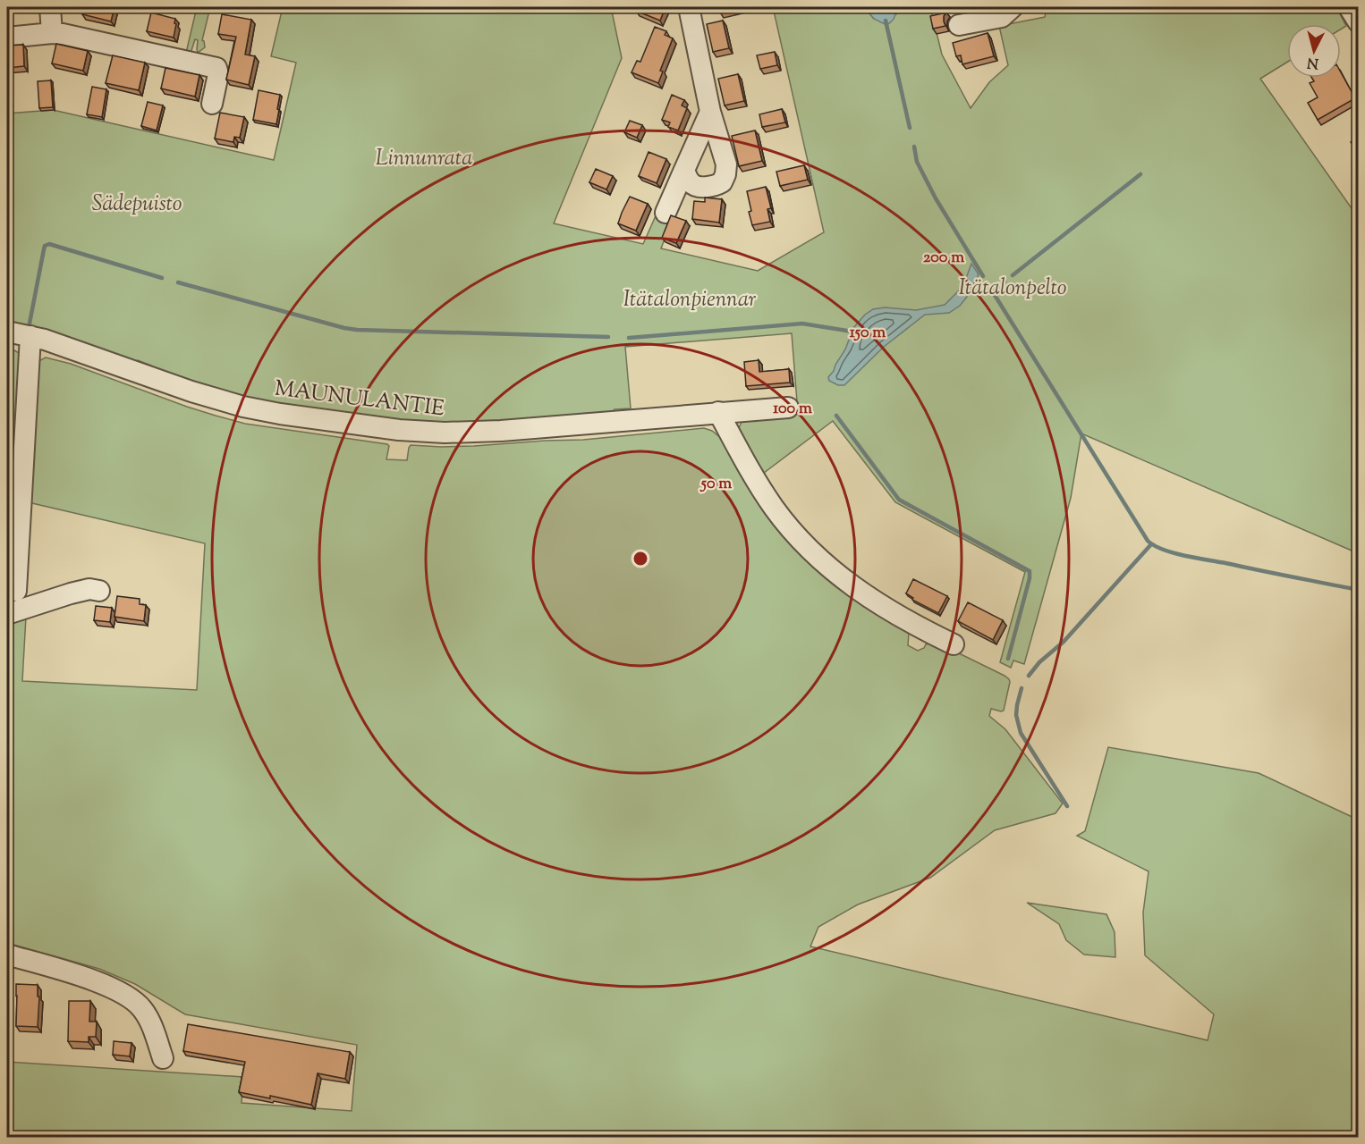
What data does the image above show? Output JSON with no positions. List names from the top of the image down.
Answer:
{
  "streets": {
    "street": ["MAUNULANTIE"]
  },
  "parks": [
    "Linnunrata",
    "Sädepuisto",
    "Itätalonpelto",
    "Itätalonpiennar"
  ],
  "north": "bottom",
  "rings": [
    "200 m",
    "150 m",
    "100 m",
    "50 m"
  ]
}
